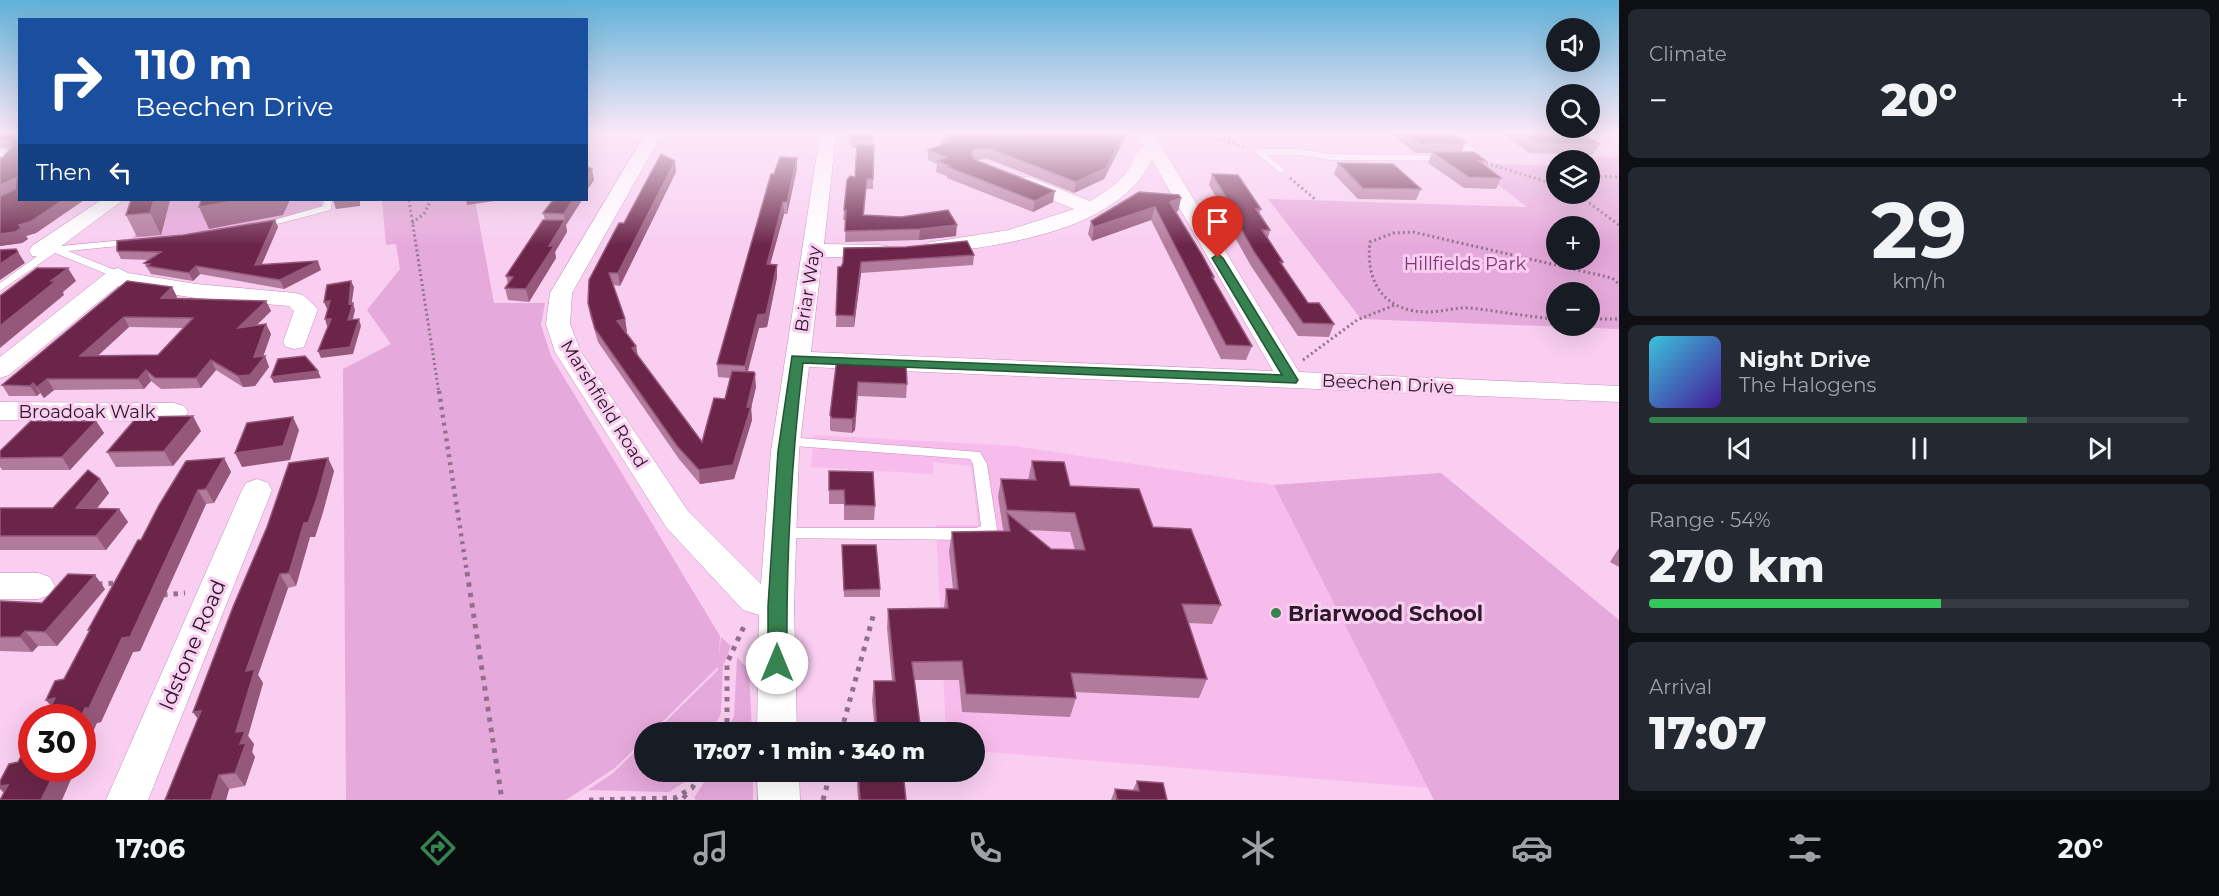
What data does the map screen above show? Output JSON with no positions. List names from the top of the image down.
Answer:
{
  "streets": {
    "street": [
      "Briar Way",
      "Beechen Drive",
      "Marshfield Road",
      "Broadoak Walk",
      "Idstone Road"
    ]
  },
  "crossings": [
    ["Briar Way", "Beechen Drive"],
    ["Briar Way", "Marshfield Road"]
  ],
  "parks": ["Hillfields Park"],
  "places": ["Briarwood School"],
  "page": {
    "tile": [
      "Climate",
      ["29", "km/h"],
      ["Range · 54%", "270 km"],
      ["Arrival", "17:07"]
    ],
    "map_buttons": ["+", "−"],
    "turn": ["110 m", "Beechen Drive"],
    "heat": ["−", "20°", "+"],
    "then": "Then",
    "song": ["Night Drive", "The Halogens"],
    "limit": "30",
    "trip": "17:07 · 1 min · 340 m",
    "tabs": ["17:06", "20°"]
  }
}
